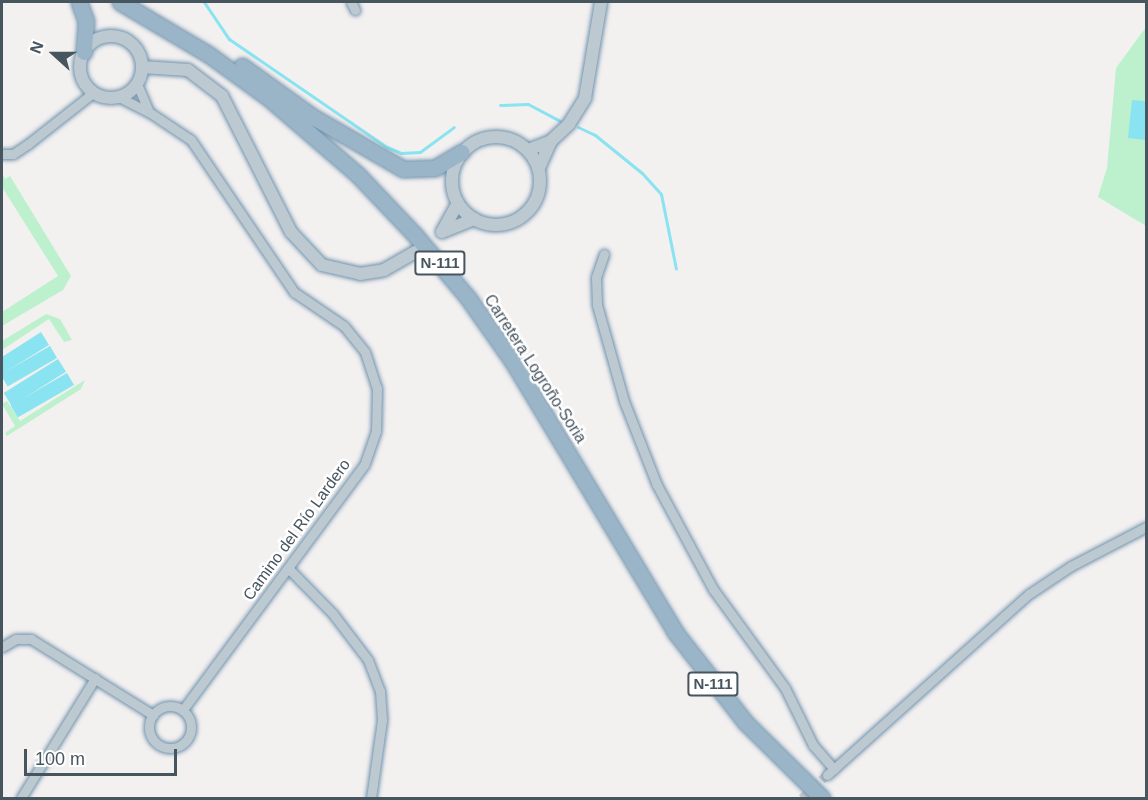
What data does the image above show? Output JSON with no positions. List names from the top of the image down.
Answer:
{
  "streets": {
    "highway": ["N-111", "Carretera Logroño-Soria"],
    "street": ["Camino del Río Lardero"]
  },
  "scale_bar": "100 m",
  "north": "left"
}
